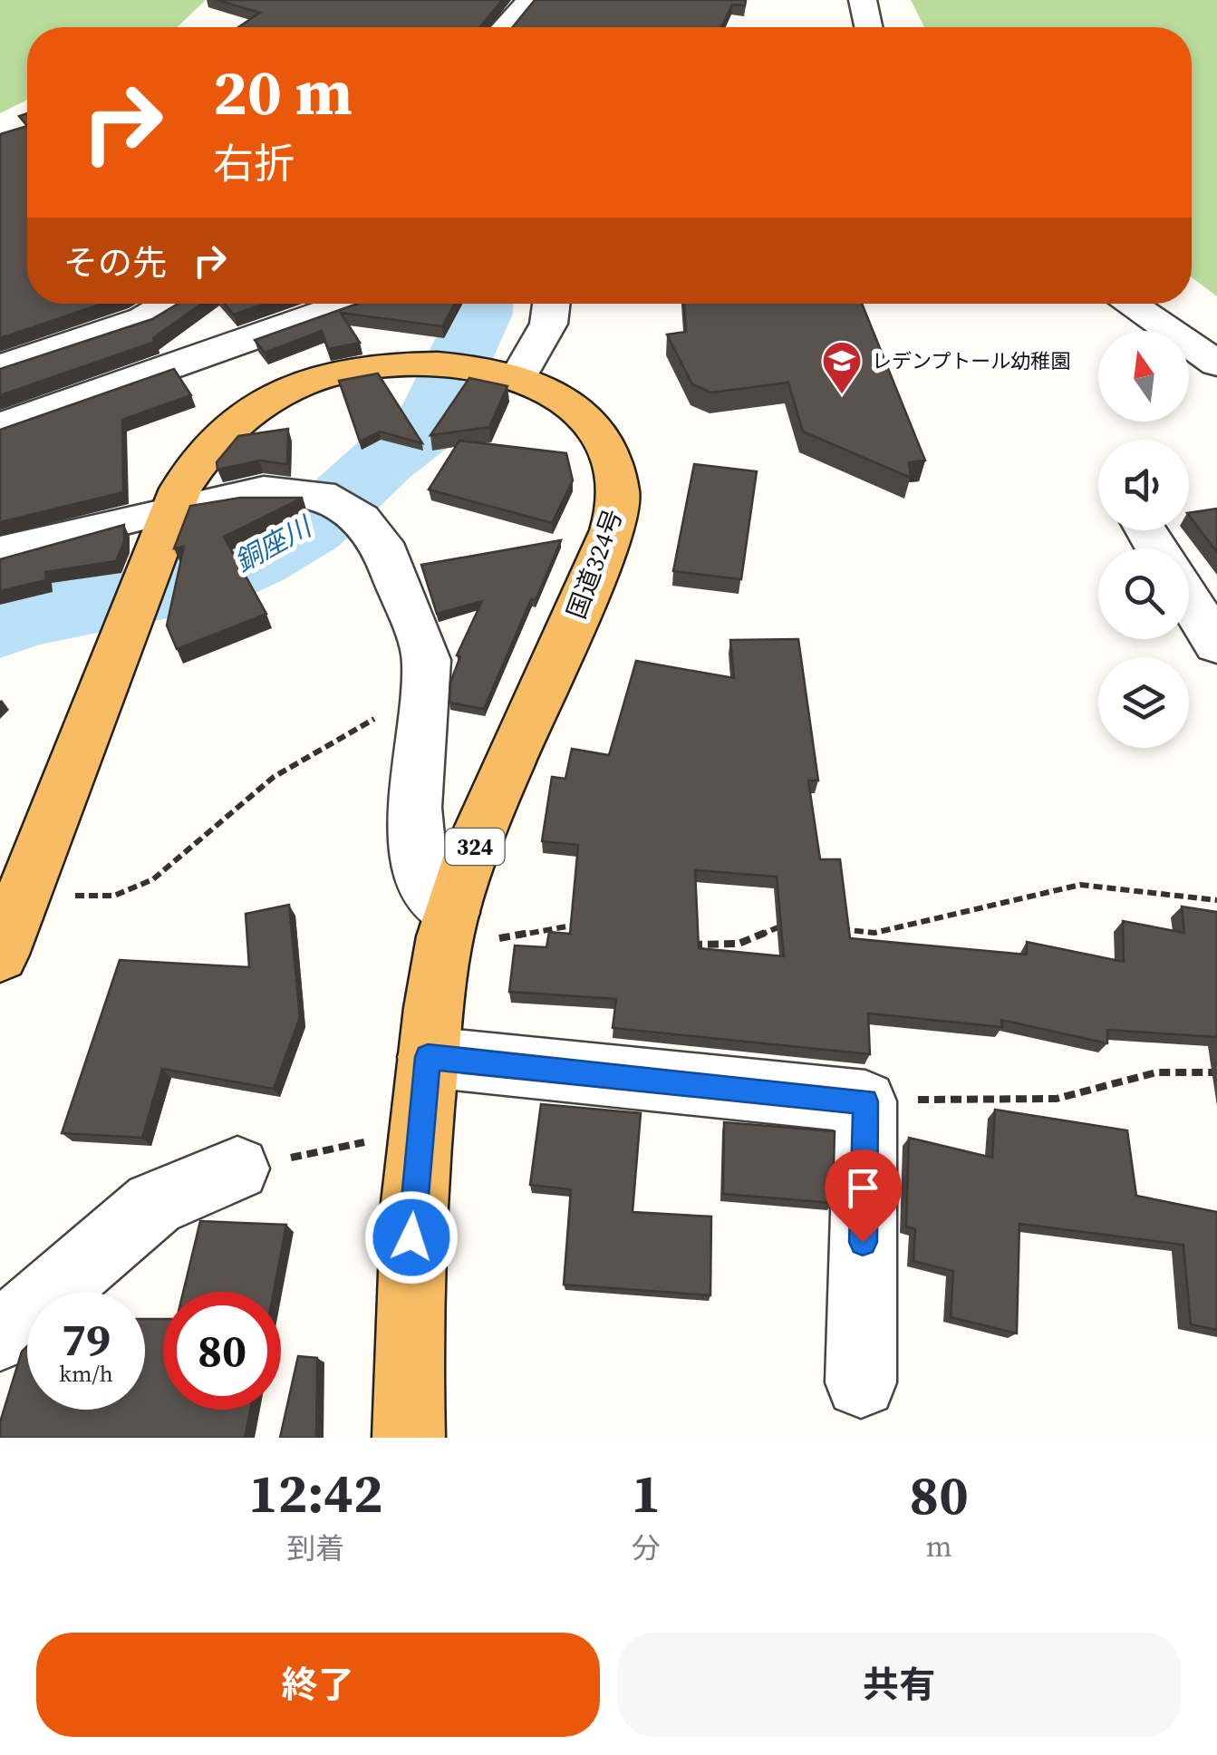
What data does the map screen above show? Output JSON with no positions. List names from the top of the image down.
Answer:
{
  "streets": {
    "highway": ["国道324号", "324"]
  },
  "water": ["銅座川"],
  "places": {
    "school or university": ["レデンプトール幼稚園"]
  },
  "north": "top",
  "page": {
    "turn": ["20 m", "右折"],
    "then": "その先",
    "speed": "79 km/h",
    "limit": "80",
    "eta": [
      "12:42",
      "到着",
      "1",
      "分",
      "80",
      "m"
    ],
    "buttons": ["終了", "共有"]
  }
}
